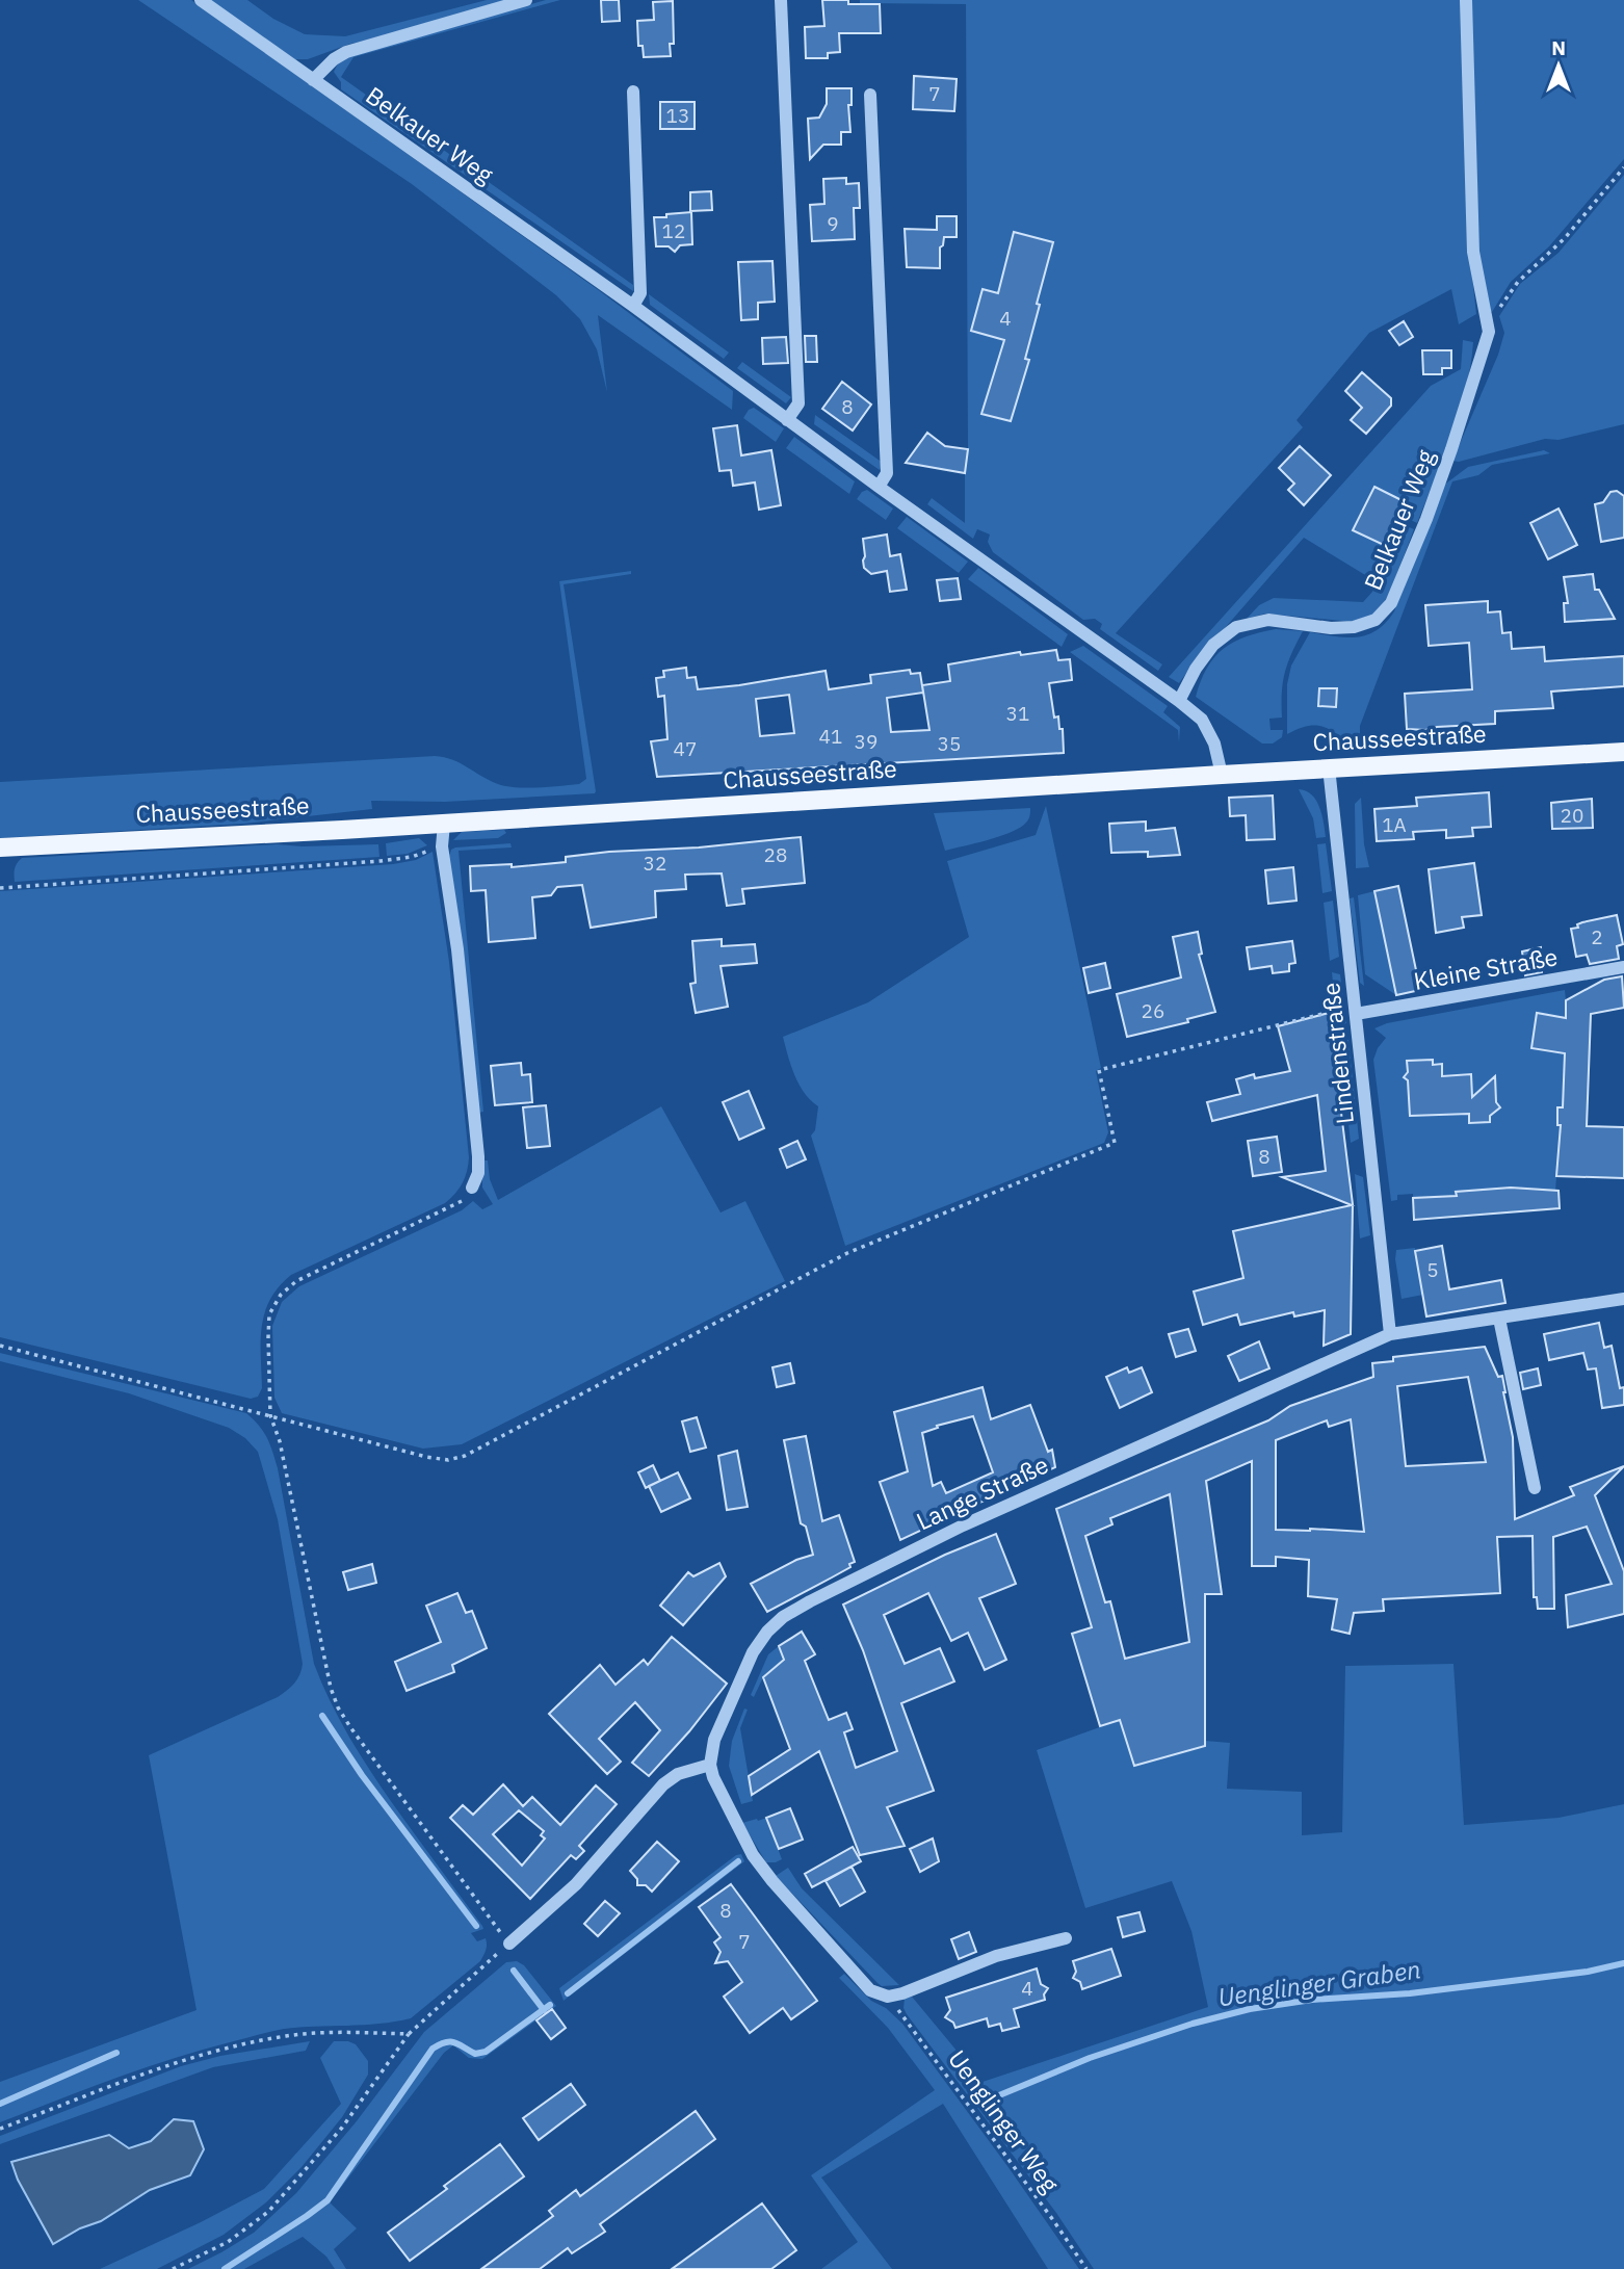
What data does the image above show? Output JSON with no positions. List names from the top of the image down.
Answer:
{
  "streets": {
    "main road": ["Chausseestraße"],
    "street": [
      "Belkauer Weg",
      "Kleine Straße",
      "Lindenstraße",
      "Lange Straße"
    ],
    "path": ["Uenglinger Weg"]
  },
  "crossings": [
    ["Belkauer Weg", "Chausseestraße"],
    ["Chausseestraße", "Lindenstraße"],
    ["Kleine Straße", "Lindenstraße"],
    ["Lindenstraße", "Lange Straße"]
  ],
  "water": ["Uenglinger Graben"],
  "house_numbers": [
    "7",
    "13",
    "9",
    "12",
    "4",
    "8",
    "31",
    "41",
    "39",
    "35",
    "47",
    "20",
    "1A",
    "28",
    "32",
    "2",
    "26",
    "8",
    "5",
    "8",
    "7",
    "4"
  ],
  "north": "top"
}
